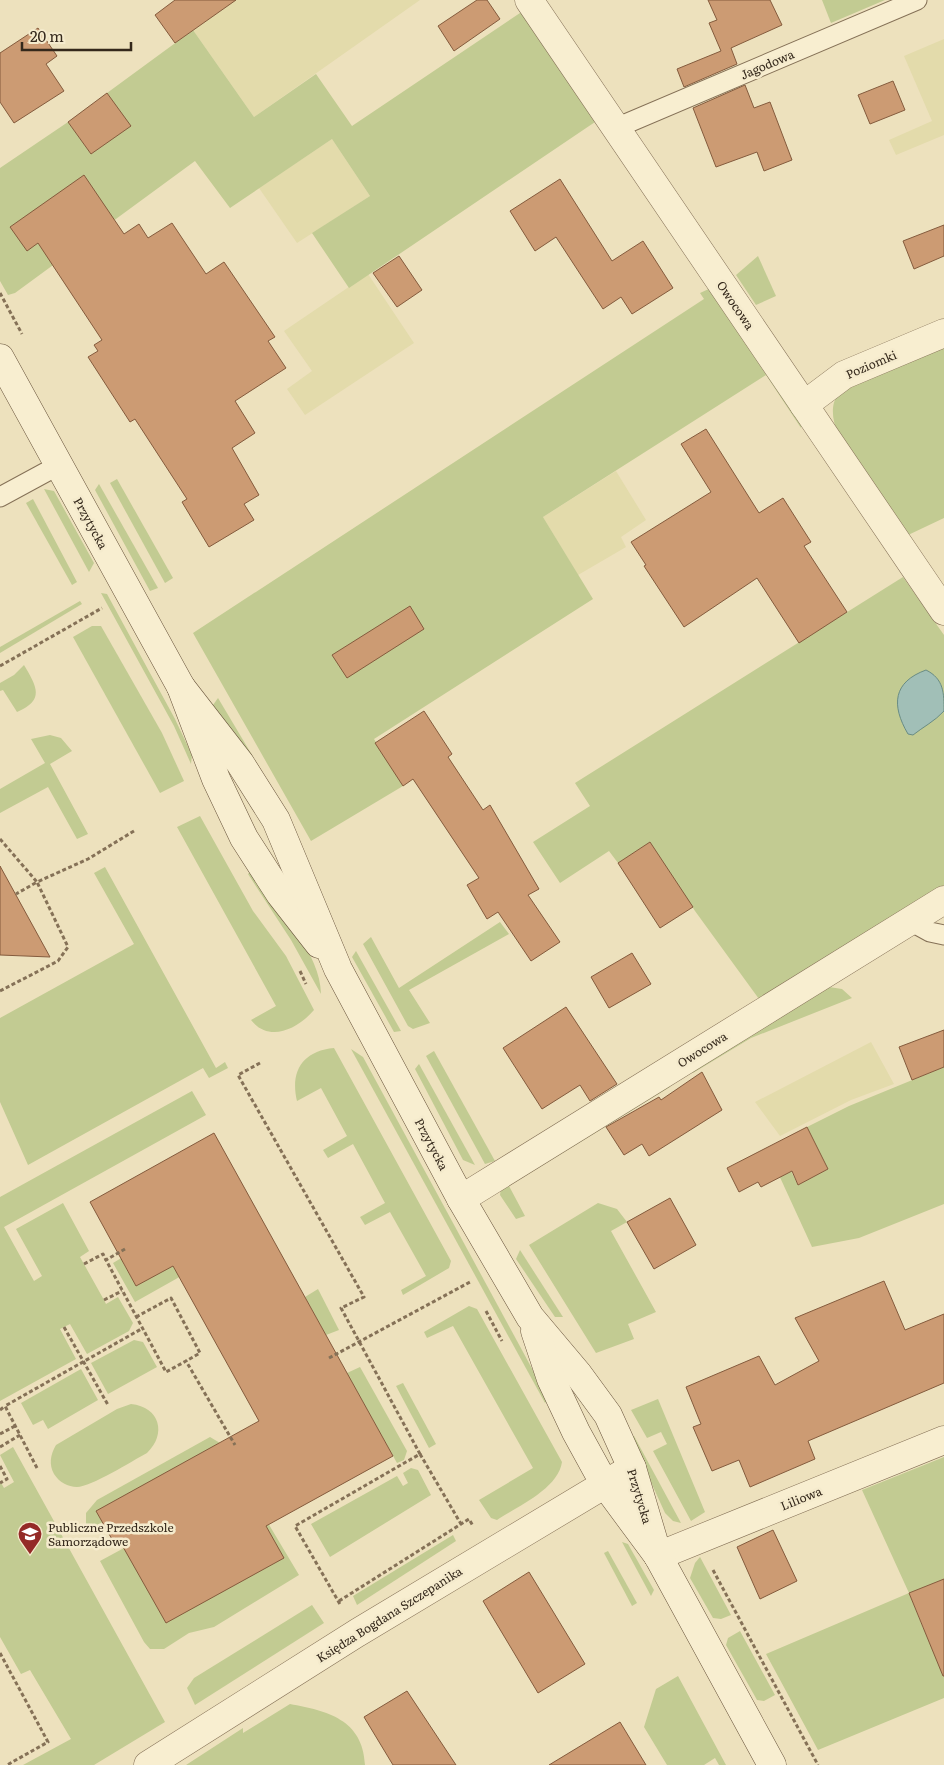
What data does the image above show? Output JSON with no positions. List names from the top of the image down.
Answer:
{
  "streets": {
    "street": [
      "Owocowa",
      "Poziomki",
      "Przytycka",
      "Liliowa",
      "Księdza Bogdana Szczepanika"
    ],
    "lane": ["Jagodowa"]
  },
  "crossings": [
    ["Jagodowa", "Owocowa"],
    ["Owocowa", "Poziomki"],
    ["Owocowa", "Przytycka"],
    ["Przytycka", "Liliowa"],
    ["Przytycka", "Księdza Bogdana Szczepanika"]
  ],
  "places": {
    "school or university": ["Publiczne Przedszkole Samorządowe"]
  },
  "scale_bar": "20 m"
}
